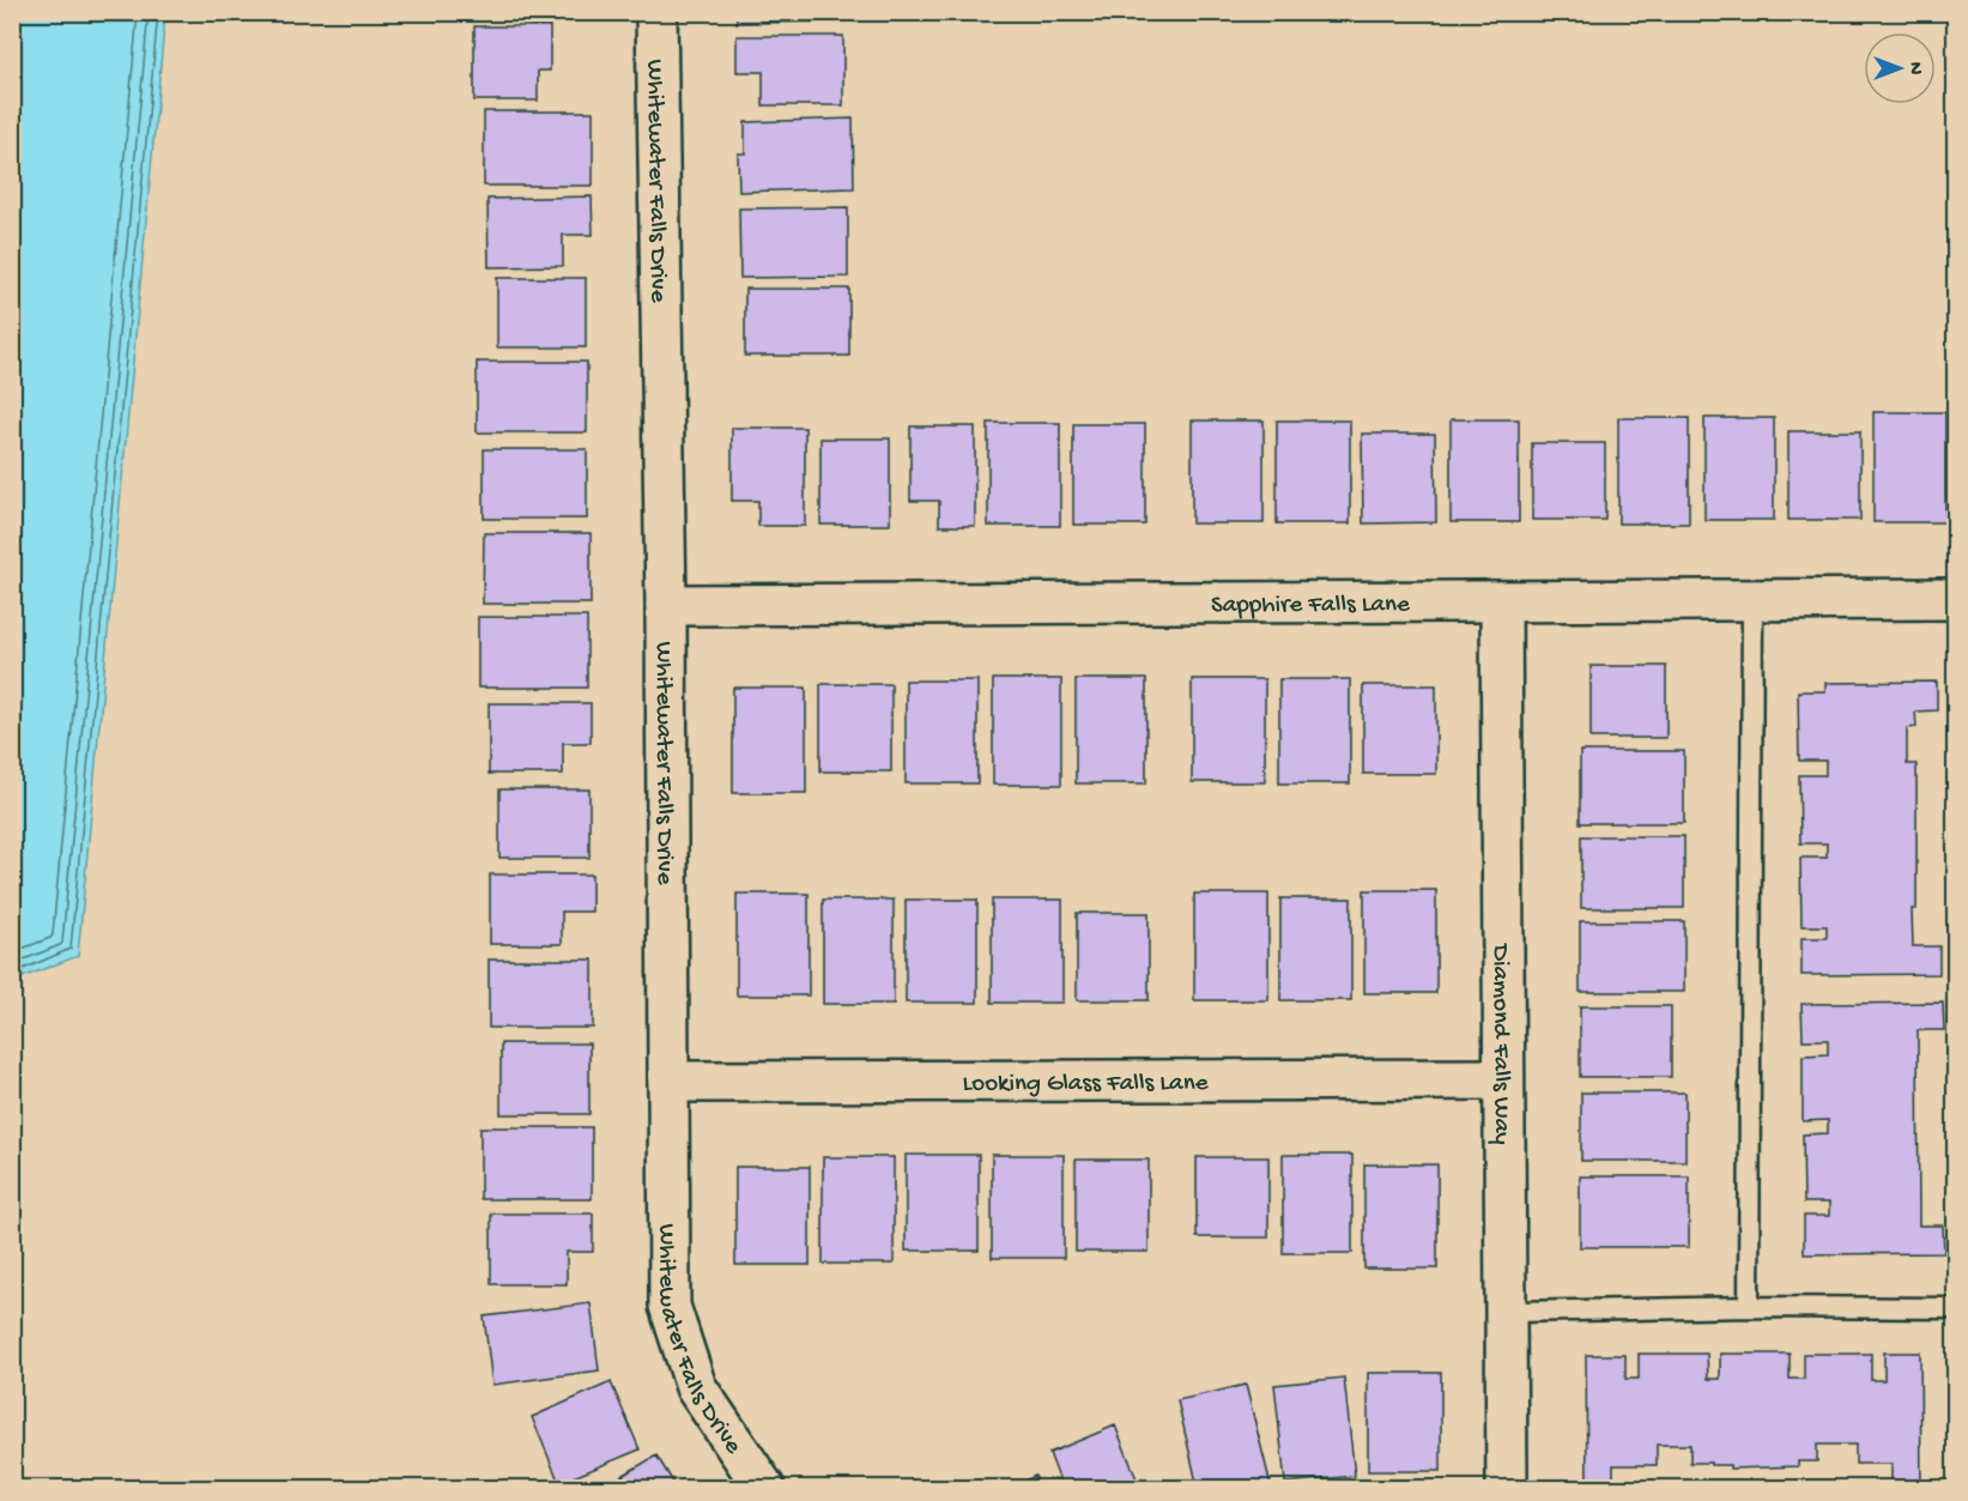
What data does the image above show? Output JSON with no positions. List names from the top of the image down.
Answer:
{
  "streets": {
    "street": [
      "Whitewater Falls Drive",
      "Sapphire Falls Lane",
      "Diamond Falls Way",
      "Looking Glass Falls Lane"
    ]
  },
  "crossings": [
    ["Whitewater Falls Drive", "Sapphire Falls Lane"],
    ["Whitewater Falls Drive", "Looking Glass Falls Lane"],
    ["Sapphire Falls Lane", "Diamond Falls Way"],
    ["Diamond Falls Way", "Looking Glass Falls Lane"]
  ],
  "north": "right"
}
